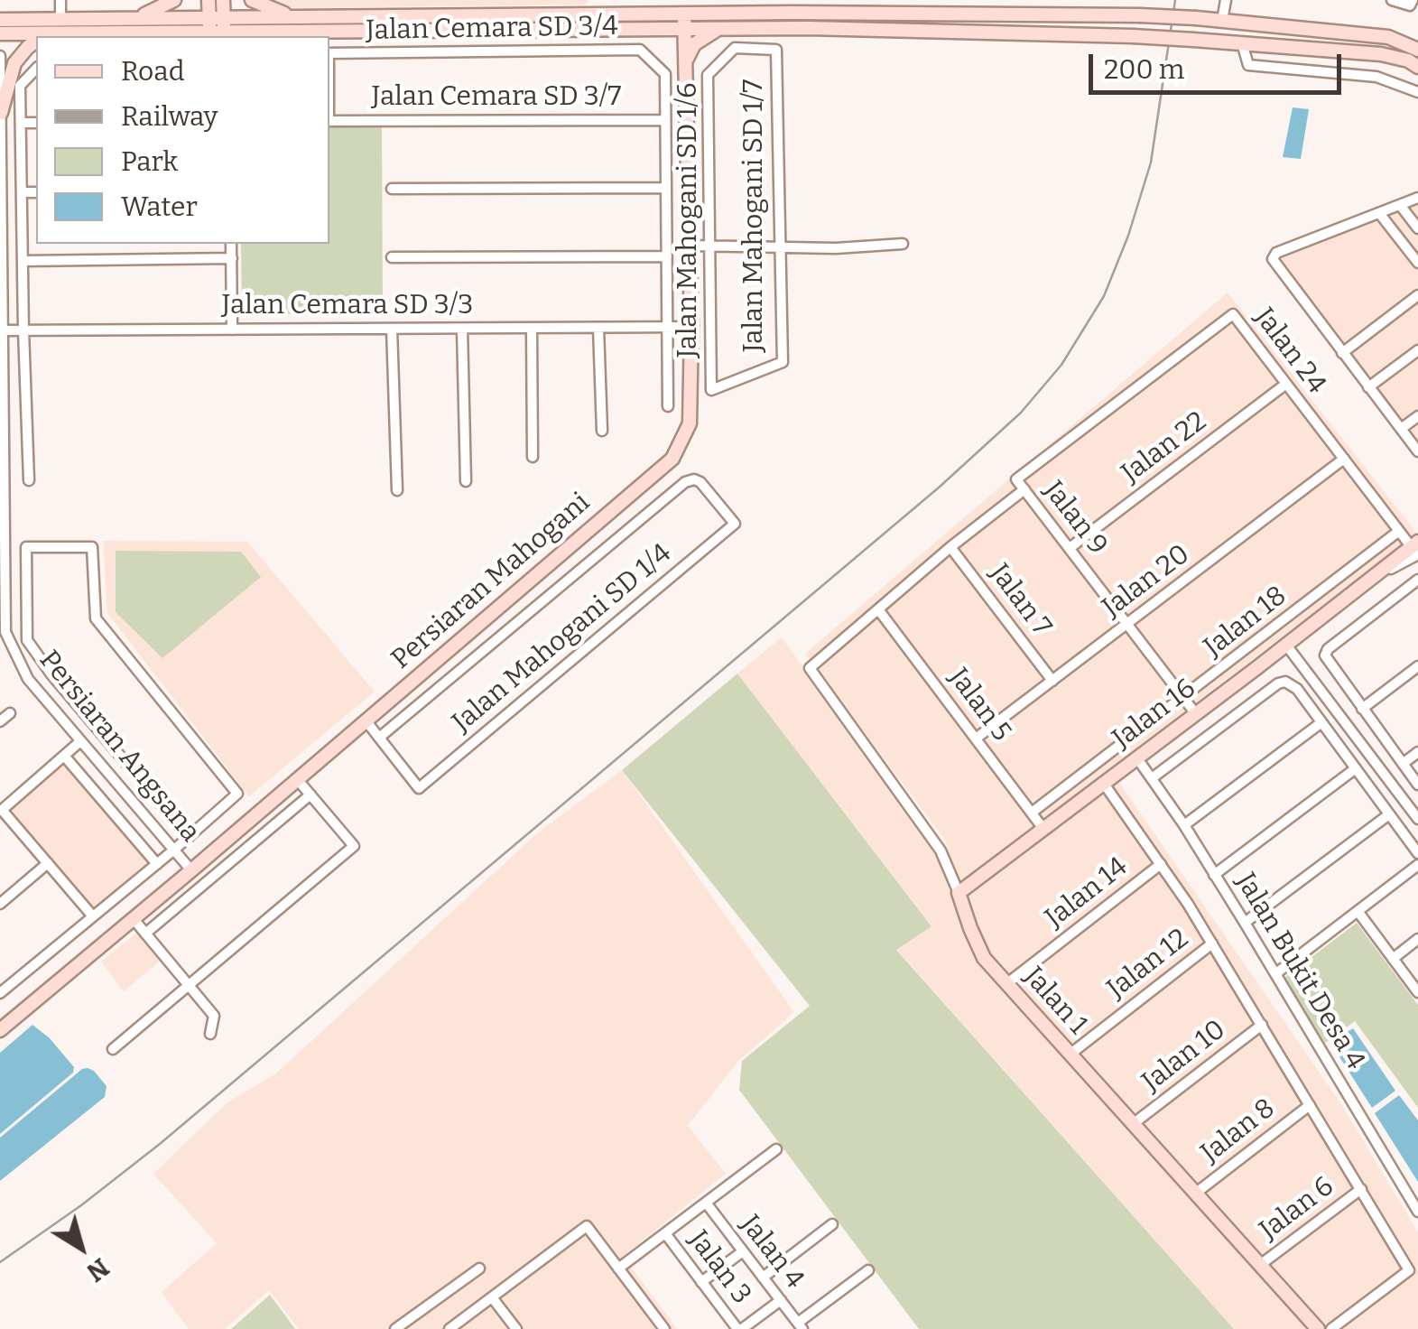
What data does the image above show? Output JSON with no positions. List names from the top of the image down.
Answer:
{
  "streets": {
    "main road": ["Persiaran Mahogani", "Jalan 16", "Jalan 1"],
    "street": [
      "Jalan Cemara SD 3/4",
      "Jalan Cemara SD 3/7",
      "Jalan Mahogani SD 1/7",
      "Jalan Mahogani SD 1/6",
      "Jalan Cemara SD 3/3",
      "Jalan 24",
      "Jalan 22",
      "Jalan 9",
      "Jalan 20",
      "Jalan 7",
      "Jalan 18",
      "Jalan Mahogani SD 1/4",
      "Jalan 5",
      "Persiaran Angsana",
      "Jalan 14",
      "Jalan 12",
      "Jalan Bukit Desa 4",
      "Jalan 10",
      "Jalan 8",
      "Jalan 6",
      "Jalan 4",
      "Jalan 3"
    ]
  },
  "crossings": [
    ["Jalan Cemara SD 3/4", "Jalan Cemara SD 3/7"],
    ["Jalan Cemara SD 3/4", "Jalan Cemara SD 3/3"],
    ["Jalan Mahogani SD 1/7", "Jalan Mahogani SD 1/6"],
    ["Jalan Cemara SD 3/3", "Persiaran Mahogani"],
    ["Jalan Cemara SD 3/3", "Persiaran Angsana"],
    ["Jalan 24", "Jalan 22"],
    ["Jalan 24", "Jalan 9"],
    ["Jalan 24", "Jalan 20"],
    ["Jalan 24", "Jalan 18"],
    ["Jalan 24", "Jalan 16"],
    ["Jalan 22", "Jalan 9"],
    ["Jalan 9", "Jalan 20"],
    ["Jalan 9", "Jalan 18"],
    ["Jalan 9", "Jalan 16"],
    ["Persiaran Mahogani", "Persiaran Angsana"],
    ["Jalan 20", "Jalan 7"],
    ["Jalan 20", "Jalan 5"],
    ["Jalan 18", "Jalan 5"],
    ["Jalan 5", "Jalan 16"],
    ["Jalan 5", "Jalan 1"],
    ["Jalan 16", "Jalan 14"],
    ["Jalan 16", "Jalan Bukit Desa 4"],
    ["Jalan 16", "Jalan 1"],
    ["Jalan 14", "Jalan 1"],
    ["Jalan 12", "Jalan 1"],
    ["Jalan 1", "Jalan 10"],
    ["Jalan 1", "Jalan 8"],
    ["Jalan 1", "Jalan 6"]
  ],
  "legend": [
    "Road",
    "Railway",
    "Park",
    "Water"
  ],
  "scale_bar": "200 m",
  "north": "bottom right"
}
